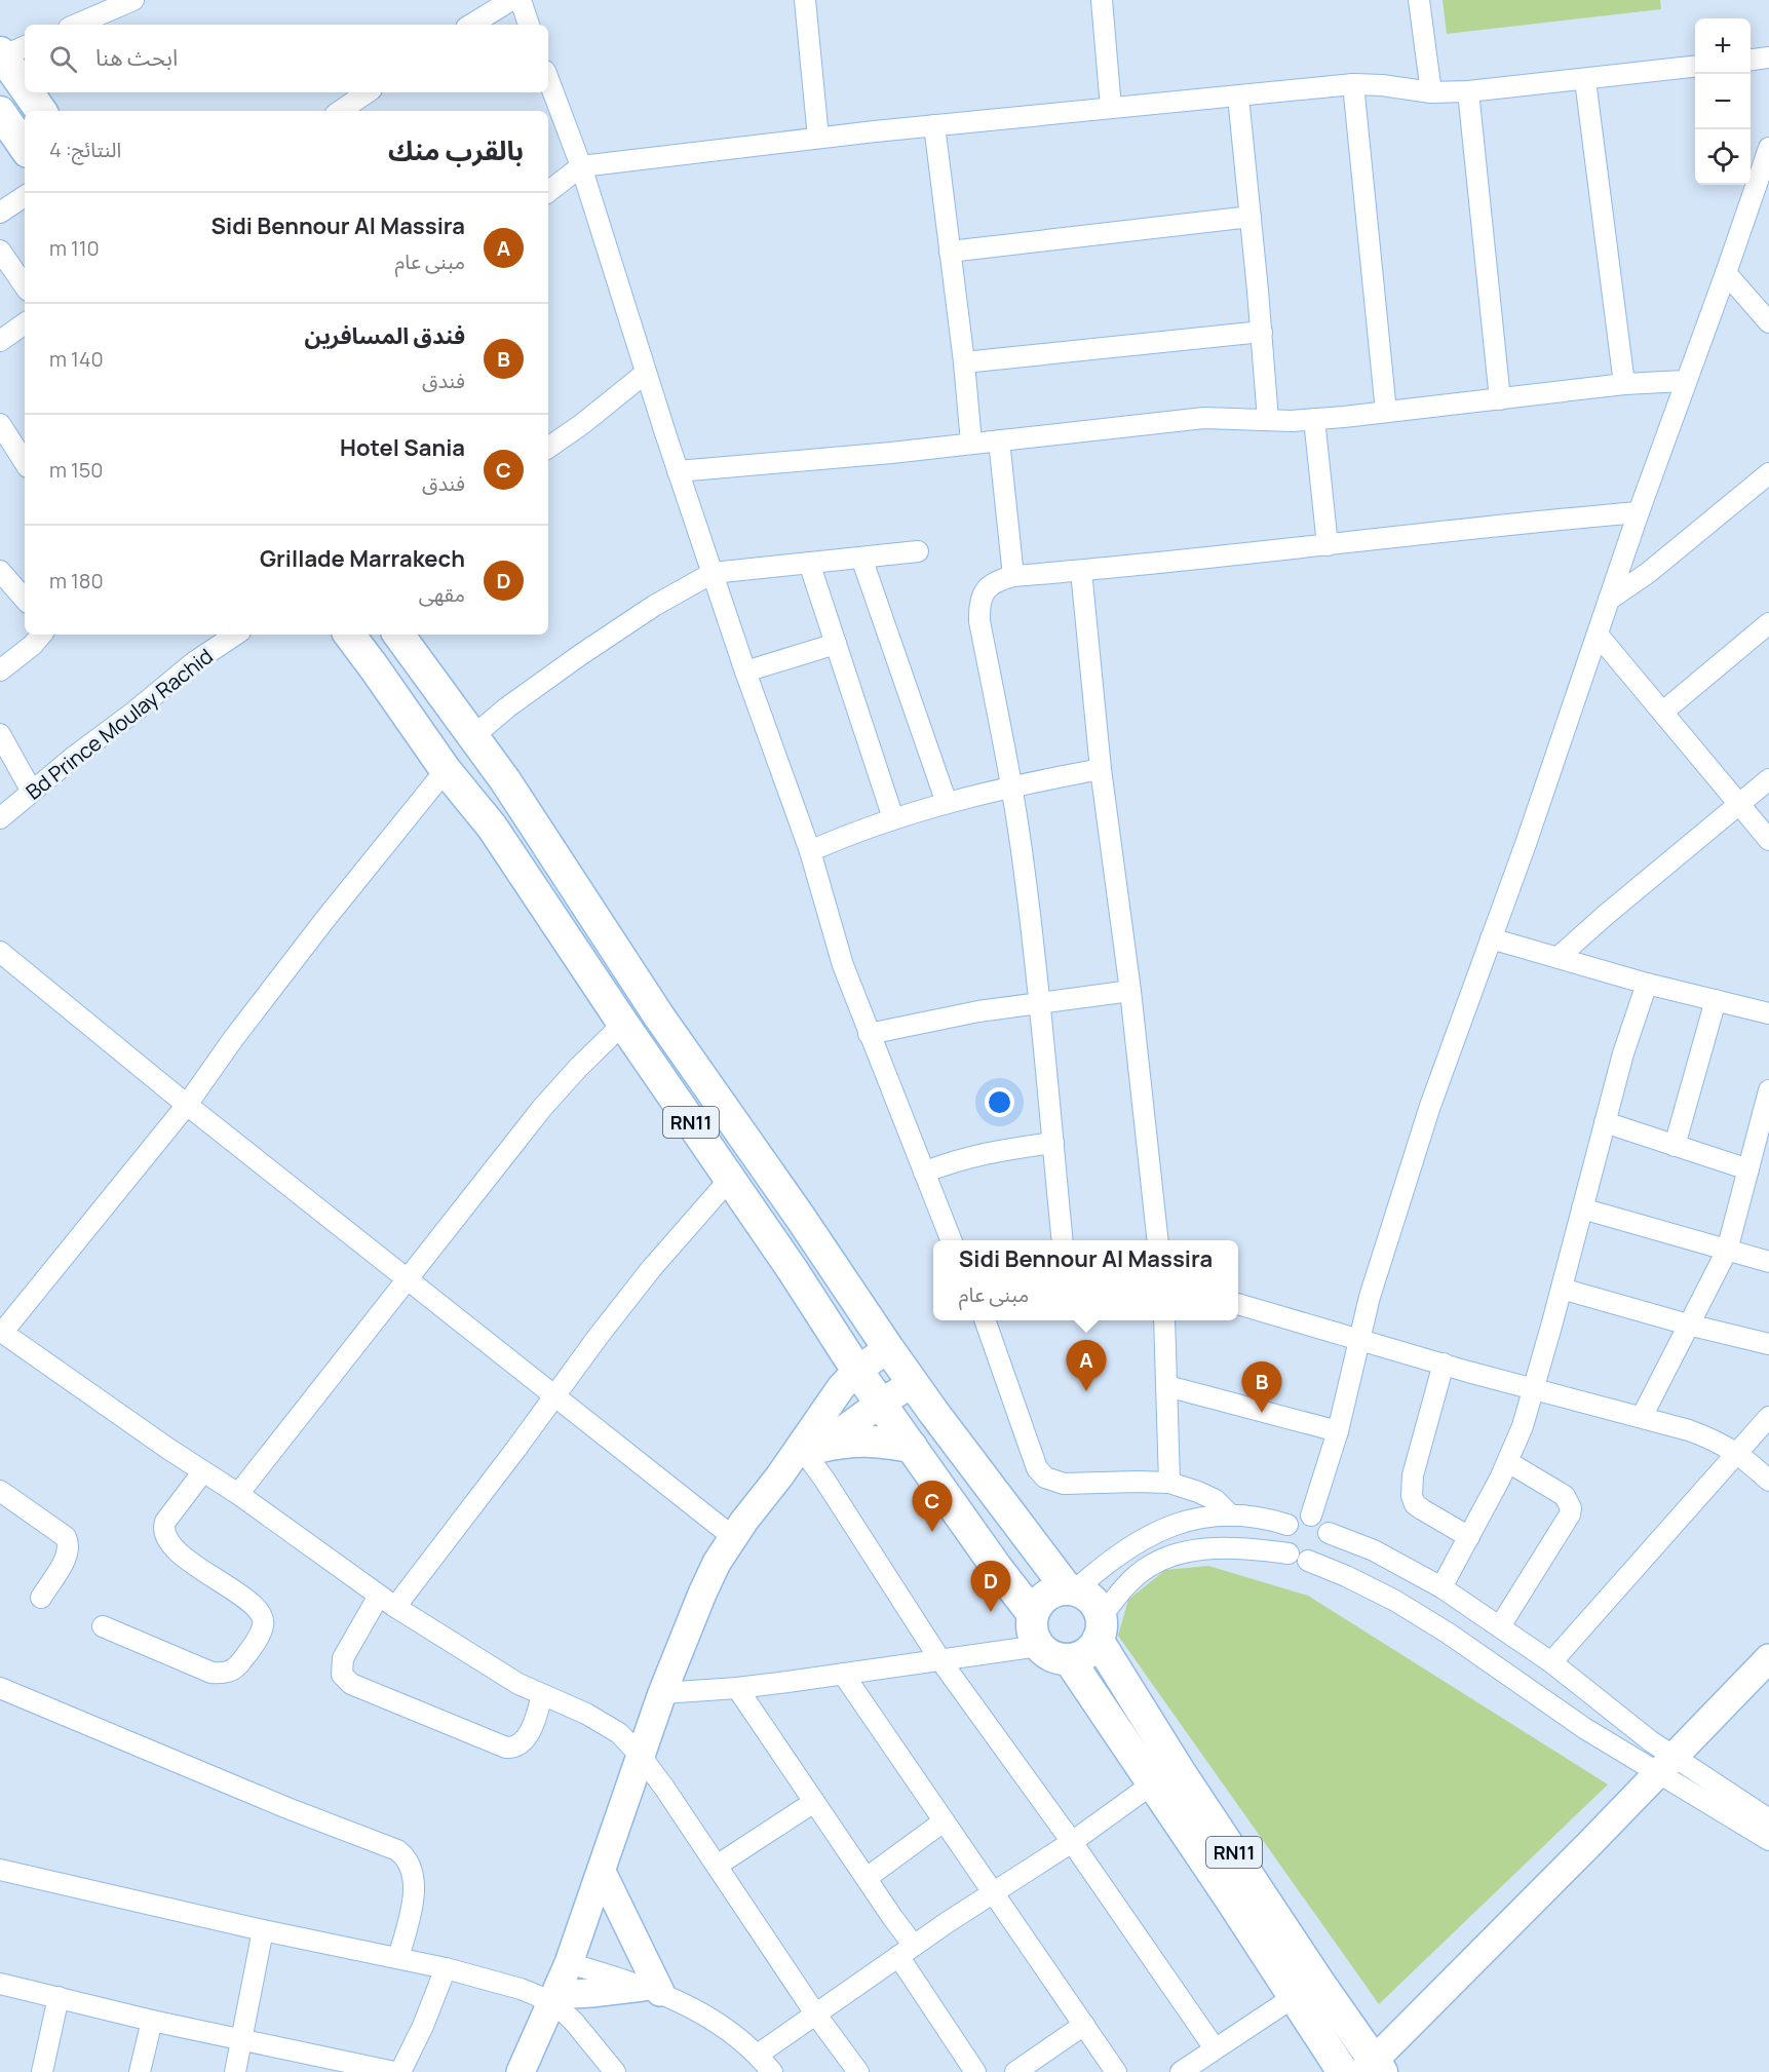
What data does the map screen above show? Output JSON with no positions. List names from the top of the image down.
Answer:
{
  "streets": {
    "main road": ["RN11"],
    "street": ["Bd Prince Moulay Rachid"]
  },
  "page": {
    "map_buttons": ["+", "−"],
    "search": "ابحث هنا",
    "heading": ["بالقرب منك", "النتائج: 4"],
    "list": [
      {
        "mark": "A",
        "name": "Sidi Bennour Al Massira",
        "note": "مبنى عام",
        "value": "110 m"
      },
      {
        "mark": "B",
        "name": "فندق المسافرين",
        "note": "فندق",
        "value": "140 m"
      },
      {
        "mark": "C",
        "name": "Hotel Sania",
        "note": "فندق",
        "value": "150 m"
      },
      {
        "mark": "D",
        "name": "Grillade Marrakech",
        "note": "مقهى",
        "value": "180 m"
      }
    ],
    "popup": ["Sidi Bennour Al Massira", "مبنى عام"],
    "pins": [
      "A",
      "B",
      "C",
      "D"
    ]
  }
}
